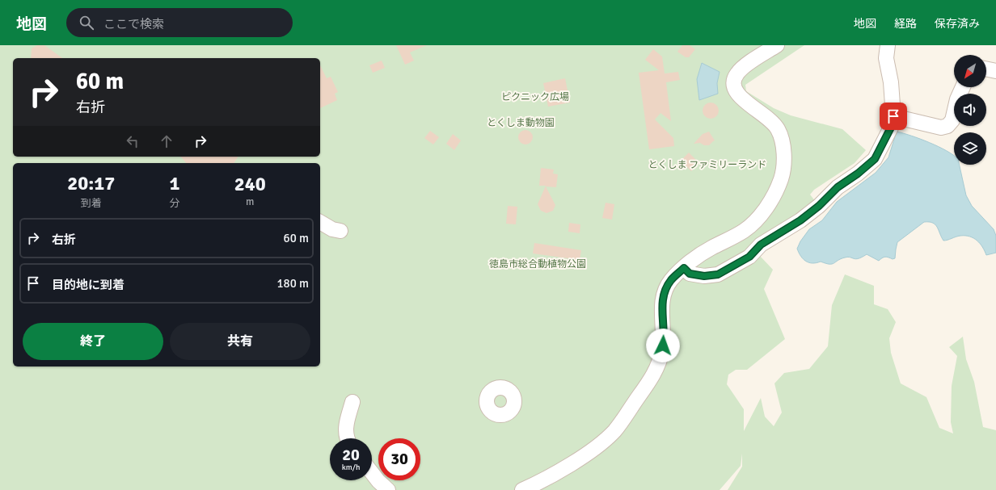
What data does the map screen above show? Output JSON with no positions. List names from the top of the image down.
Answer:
{
  "parks": [
    "ピクニック広場",
    "とくしま動物園",
    "とくしま ファミリーランド",
    "徳島市総合動植物公園"
  ],
  "north": "bottom left",
  "page": {
    "header": "地図",
    "search": "ここで検索",
    "nav": ["地図", "経路", "保存済み"],
    "turn": ["60 m", "右折"],
    "eta": [
      "20:17",
      "到着",
      "1",
      "分",
      "240",
      "m"
    ],
    "list": [
      {
        "name": "右折",
        "value": "60 m"
      },
      {
        "name": "目的地に到着",
        "value": "180 m"
      }
    ],
    "buttons": ["終了", "共有"],
    "speed": "20 km/h",
    "limit": "30"
  }
}
